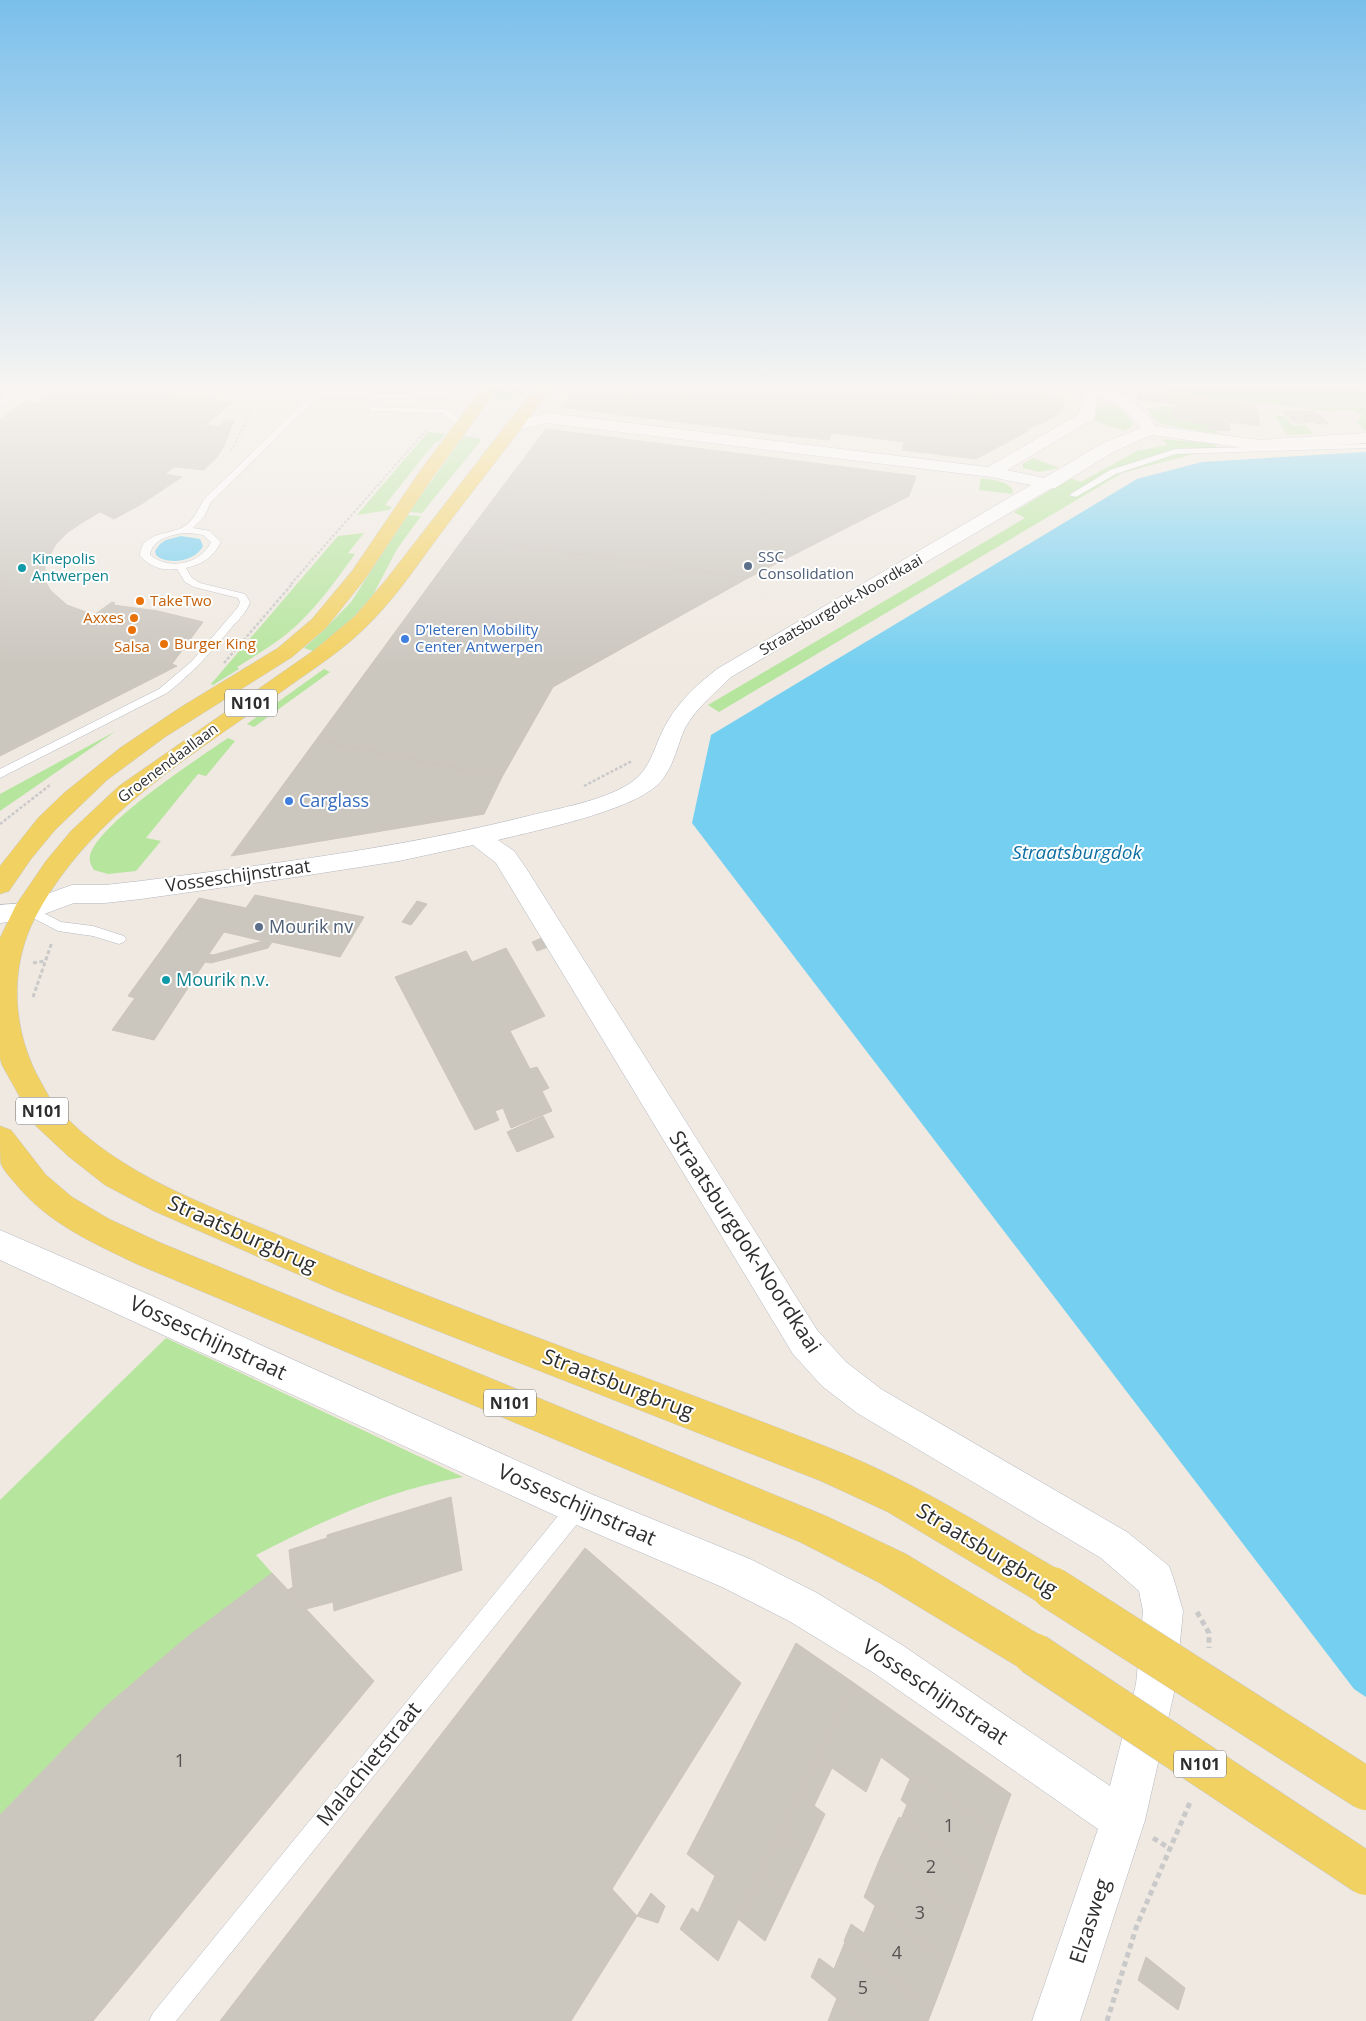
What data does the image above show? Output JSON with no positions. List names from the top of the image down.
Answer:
{
  "streets": {
    "main road": ["N101", "Groenendaallaan", "Straatsburgbrug"],
    "street": ["Straatsburgdok-Noordkaai", "Vosseschijnstraat", "Elzasweg"],
    "lane": ["Malachietstraat"]
  },
  "crossings": [
    ["Straatsburgdok-Noordkaai", "Vosseschijnstraat"],
    ["Straatsburgdok-Noordkaai", "Elzasweg"],
    ["Groenendaallaan", "Vosseschijnstraat"],
    ["Groenendaallaan", "Straatsburgbrug"],
    ["Vosseschijnstraat", "Straatsburgbrug"],
    ["Vosseschijnstraat", "Malachietstraat"],
    ["Vosseschijnstraat", "Elzasweg"]
  ],
  "water": ["Straatsburgdok"],
  "places": [
    "SSC Consolidation",
    "Kinepolis Antwerpen",
    "TakeTwo",
    "Axxes",
    "Salsa",
    "D’Ieteren Mobility Center Antwerpen",
    "Burger King",
    "Carglass",
    "Mourik nv",
    "Mourik n.v."
  ],
  "house_numbers": [
    "1",
    "1",
    "2",
    "3",
    "4",
    "5"
  ]
}
